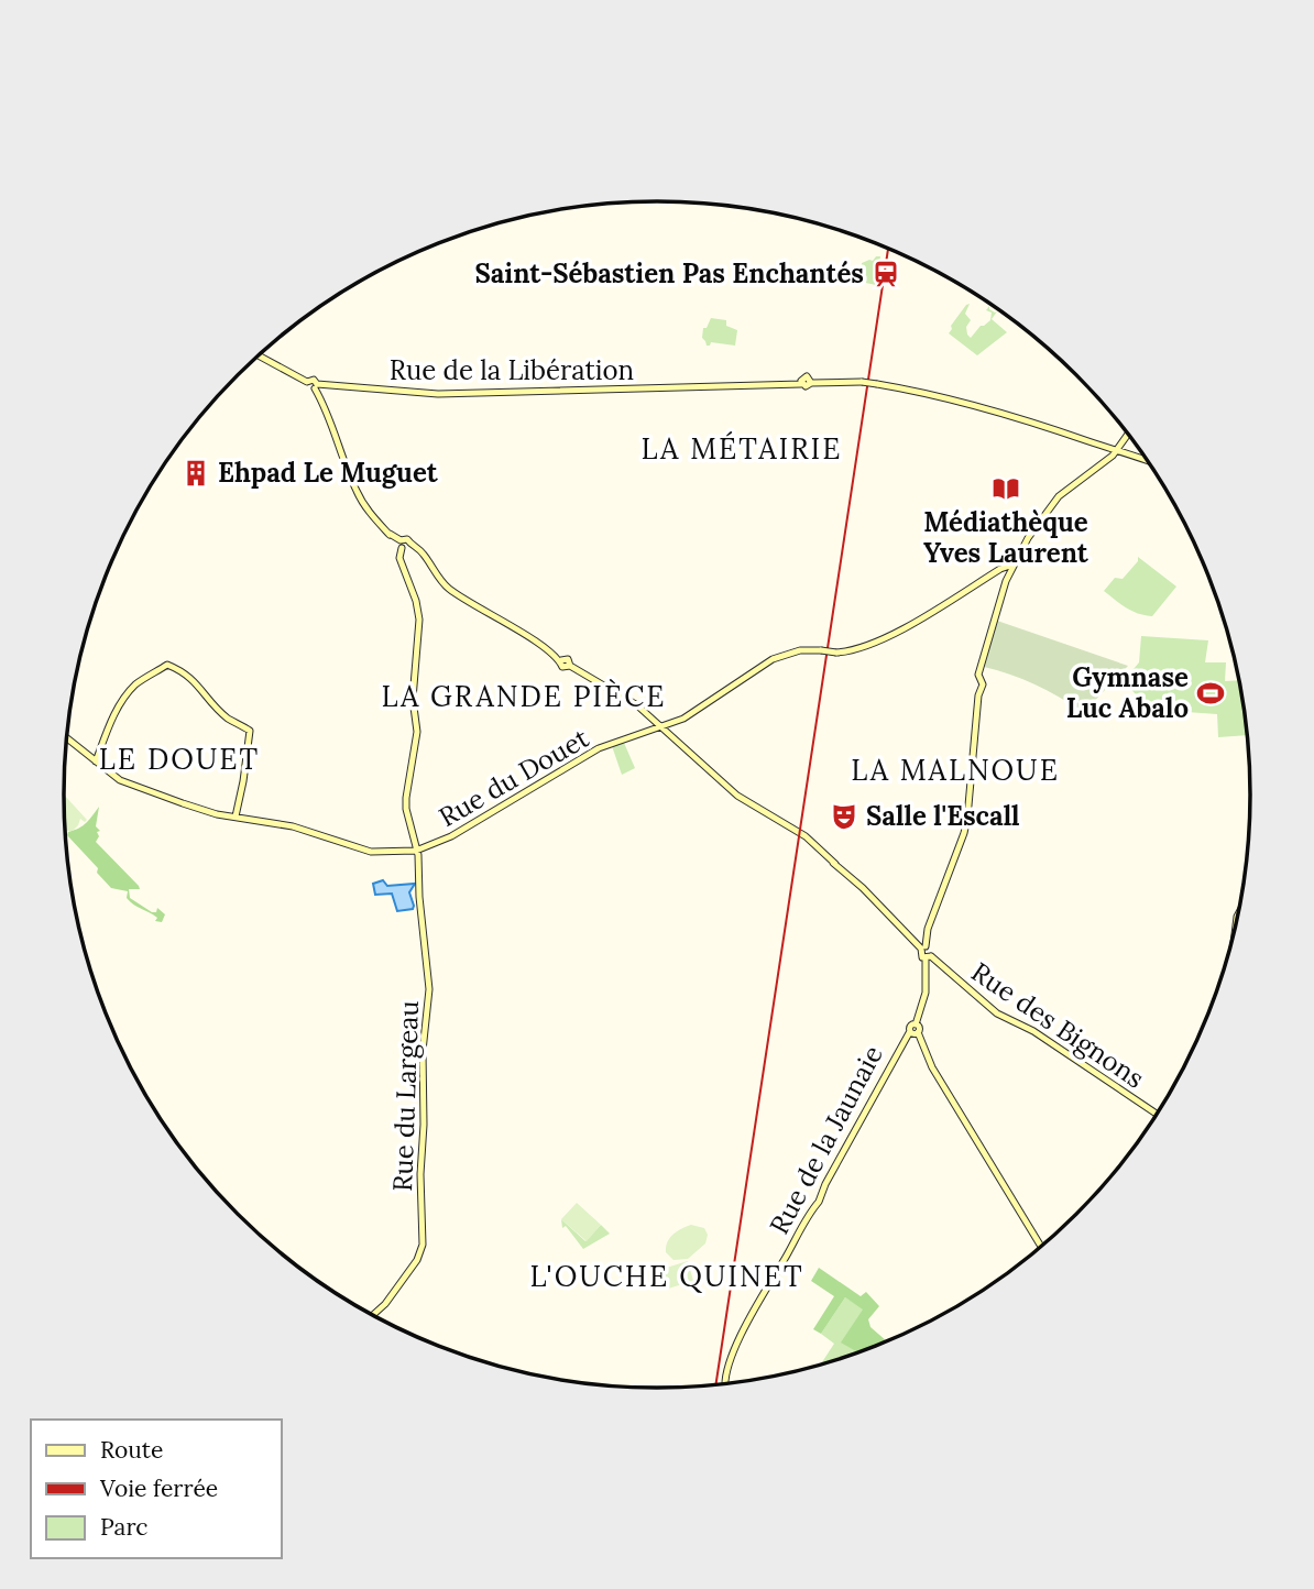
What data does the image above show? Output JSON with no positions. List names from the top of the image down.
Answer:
{
  "streets": {
    "street": [
      "Rue de la Libération",
      "Rue du Douet",
      "Rue des Bignons",
      "Rue du Largeau",
      "Rue de la Jaunaie"
    ]
  },
  "crossings": [
    ["Rue du Douet", "Rue du Largeau"]
  ],
  "districts": [
    "LA MÉTAIRIE",
    "LA GRANDE PIÈCE",
    "LE DOUET",
    "LA MALNOUE",
    "L'OUCHE QUINET"
  ],
  "places": {
    "station": ["Saint-Sébastien Pas Enchantés"],
    "building": ["Ehpad Le Muguet"],
    "library": ["Médiathèque Yves Laurent"],
    "sports": ["Gymnase Luc Abalo"],
    "theatre": ["Salle l'Escall"]
  },
  "legend": ["Route", "Voie ferrée", "Parc"]
}
